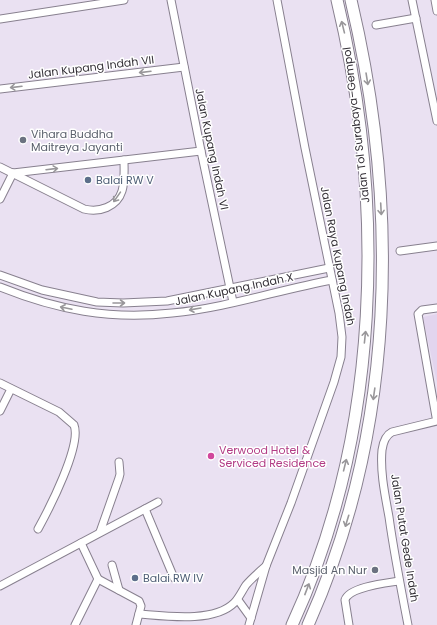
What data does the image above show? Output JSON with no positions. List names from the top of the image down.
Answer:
{
  "streets": {
    "highway": ["Jalan Tol Surabaya–Gempol"],
    "street": [
      "Jalan Kupang Indah VII",
      "Jalan Kupang Indah VI",
      "Jalan Raya Kupang Indah",
      "Jalan Kupang Indah X",
      "Jalan Putat Gede Indah"
    ]
  },
  "crossings": [
    ["Jalan Kupang Indah VII", "Jalan Kupang Indah VI"],
    ["Jalan Kupang Indah VI", "Jalan Kupang Indah X"],
    ["Jalan Raya Kupang Indah", "Jalan Kupang Indah X"]
  ],
  "one_way": ["Jalan Kupang Indah VII"],
  "places": [
    "Vihara Buddha Maitreya Jayanti",
    "Balai RW V",
    "Verwood Hotel & Serviced Residence",
    "Masjid An Nur",
    "Balai RW IV"
  ]
}
